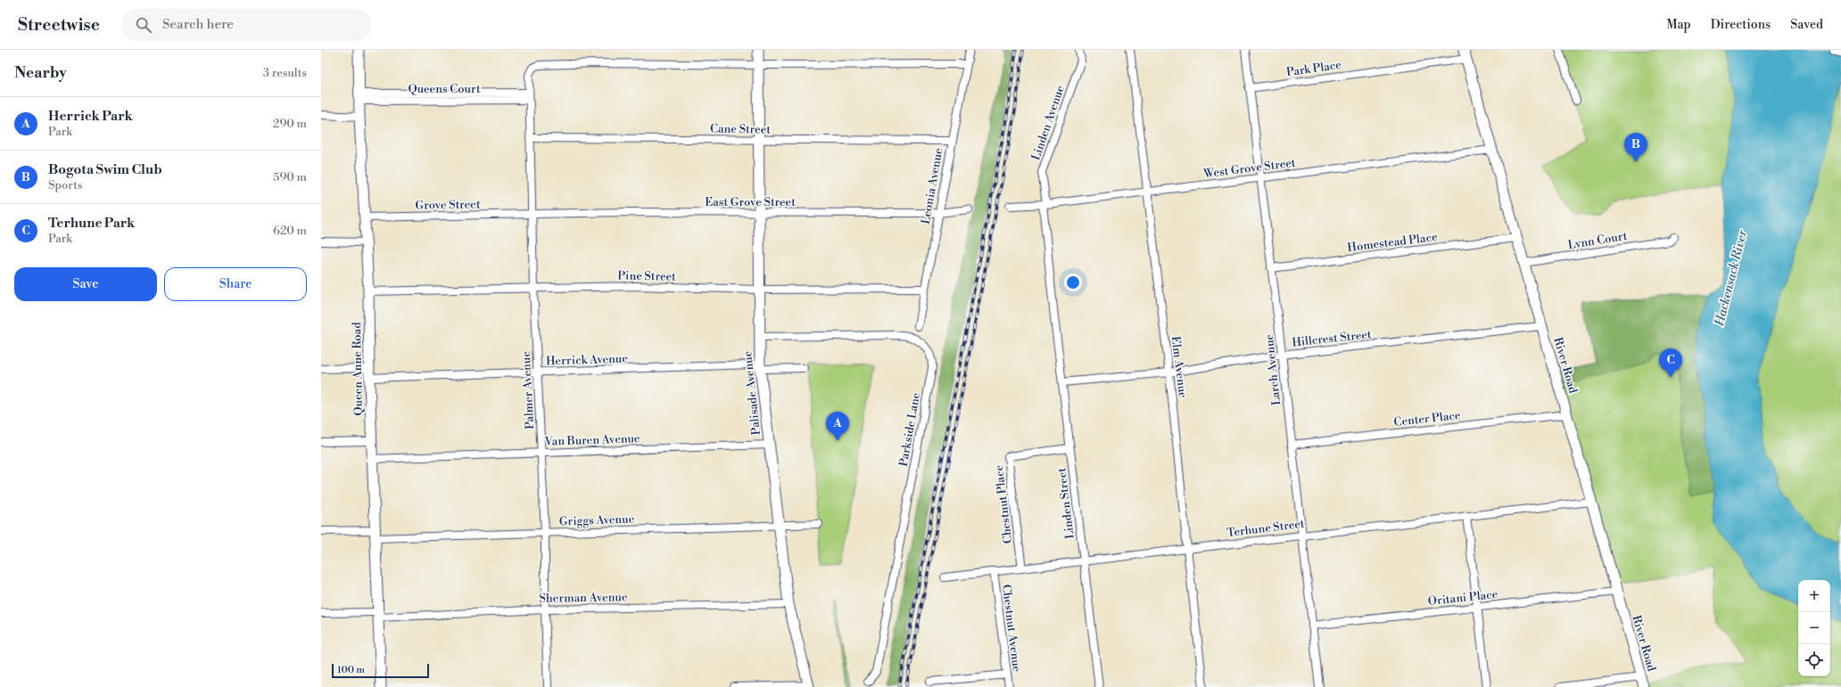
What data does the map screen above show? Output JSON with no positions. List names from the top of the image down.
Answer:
{
  "streets": {
    "street": [
      "Park Place",
      "Queens Court",
      "Linden Avenue",
      "Cane Street",
      "West Grove Street",
      "Leonia Avenue",
      "East Grove Street",
      "Grove Street",
      "Lynn Court",
      "Homestead Place",
      "Pine Street",
      "Hillcrest Street",
      "Herrick Avenue",
      "River Road",
      "Elm Avenue",
      "Queen Anne Road",
      "Larch Avenue",
      "Palmer Avenue",
      "Palisade Avenue",
      "Center Place",
      "Parkside Lane",
      "Van Buren Avenue",
      "Linden Street",
      "Chestnut Place",
      "Griggs Avenue",
      "Terhune Street",
      "Sherman Avenue",
      "Oritani Place",
      "Chestnut Avenue"
    ]
  },
  "crossings": [
    ["Park Place", "River Road"],
    ["Park Place", "Larch Avenue"],
    ["Queens Court", "Queen Anne Road"],
    ["Queens Court", "Palmer Avenue"],
    ["Linden Avenue", "West Grove Street"],
    ["Linden Avenue", "Linden Street"],
    ["Cane Street", "Leonia Avenue"],
    ["Cane Street", "Palmer Avenue"],
    ["Cane Street", "Palisade Avenue"],
    ["West Grove Street", "River Road"],
    ["West Grove Street", "Elm Avenue"],
    ["West Grove Street", "Larch Avenue"],
    ["Leonia Avenue", "East Grove Street"],
    ["Leonia Avenue", "Pine Street"],
    ["Leonia Avenue", "Palmer Avenue"],
    ["East Grove Street", "Grove Street"],
    ["East Grove Street", "Palmer Avenue"],
    ["East Grove Street", "Palisade Avenue"],
    ["Grove Street", "Queen Anne Road"],
    ["Grove Street", "Palmer Avenue"],
    ["Lynn Court", "River Road"],
    ["Homestead Place", "River Road"],
    ["Homestead Place", "Larch Avenue"],
    ["Pine Street", "Queen Anne Road"],
    ["Pine Street", "Palmer Avenue"],
    ["Pine Street", "Palisade Avenue"],
    ["Hillcrest Street", "River Road"],
    ["Hillcrest Street", "Elm Avenue"],
    ["Hillcrest Street", "Larch Avenue"],
    ["Hillcrest Street", "Linden Street"],
    ["Herrick Avenue", "Queen Anne Road"],
    ["Herrick Avenue", "Palmer Avenue"],
    ["Herrick Avenue", "Palisade Avenue"],
    ["River Road", "Center Place"],
    ["River Road", "Terhune Street"],
    ["River Road", "Oritani Place"],
    ["Elm Avenue", "Terhune Street"],
    ["Queen Anne Road", "Van Buren Avenue"],
    ["Queen Anne Road", "Griggs Avenue"],
    ["Queen Anne Road", "Sherman Avenue"],
    ["Larch Avenue", "Center Place"],
    ["Larch Avenue", "Terhune Street"],
    ["Larch Avenue", "Oritani Place"],
    ["Palmer Avenue", "Palisade Avenue"],
    ["Palmer Avenue", "Van Buren Avenue"],
    ["Palmer Avenue", "Griggs Avenue"],
    ["Palmer Avenue", "Sherman Avenue"],
    ["Palisade Avenue", "Parkside Lane"],
    ["Palisade Avenue", "Van Buren Avenue"],
    ["Palisade Avenue", "Griggs Avenue"],
    ["Palisade Avenue", "Sherman Avenue"],
    ["Linden Street", "Chestnut Place"],
    ["Linden Street", "Terhune Street"],
    ["Chestnut Place", "Terhune Street"],
    ["Terhune Street", "Chestnut Avenue"]
  ],
  "water": ["Hackensack River"],
  "scale_bar": "100 m",
  "page": {
    "header": "Streetwise",
    "search": "Search here",
    "nav": ["Map", "Directions", "Saved"],
    "heading": ["Nearby", "3 results"],
    "list": [
      {
        "mark": "A",
        "name": "Herrick Park",
        "note": "Park",
        "value": "290 m"
      },
      {
        "mark": "B",
        "name": "Bogota Swim Club",
        "note": "Sports",
        "value": "590 m"
      },
      {
        "mark": "C",
        "name": "Terhune Park",
        "note": "Park",
        "value": "620 m"
      }
    ],
    "pins": ["B", "C", "A"],
    "buttons": ["Save", "Share"],
    "map_buttons": ["+", "−"],
    "scale": "100 m"
  }
}
